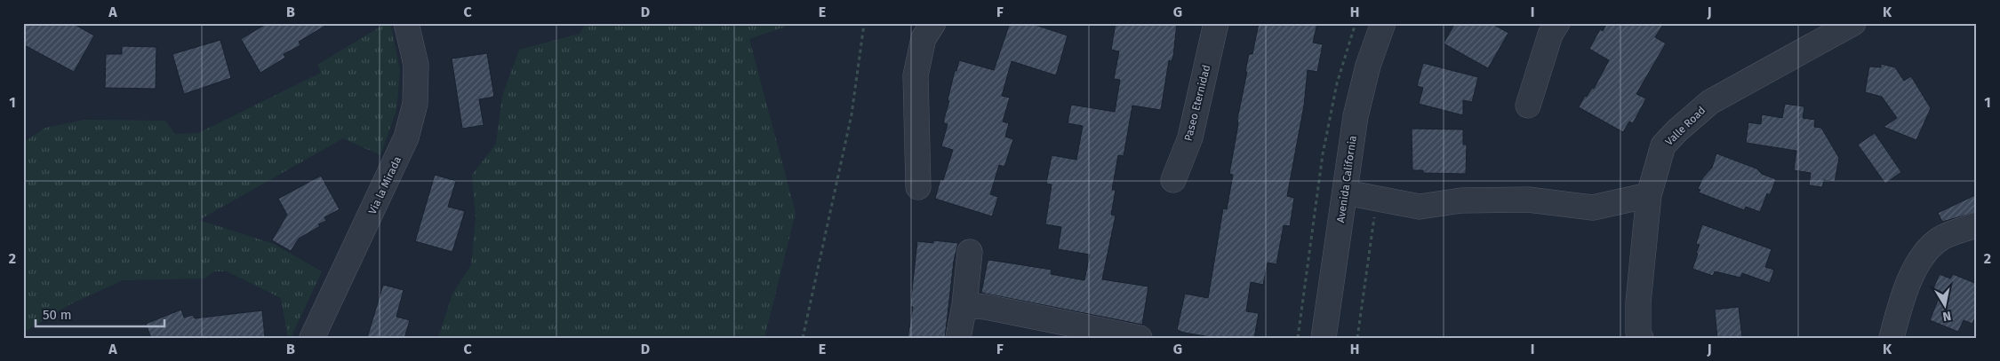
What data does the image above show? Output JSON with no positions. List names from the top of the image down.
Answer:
{
  "streets": {
    "street": [
      "Paseo Eternidad",
      "Valle Road",
      "Avenida California",
      "Via la Mirada"
    ]
  },
  "scale_bar": "50 m",
  "north": "bottom",
  "grid": {
    "columns": [
      "A",
      "B",
      "C",
      "D",
      "E",
      "F",
      "G",
      "H",
      "I",
      "J",
      "K"
    ],
    "rows": ["1", "2"]
  }
}
